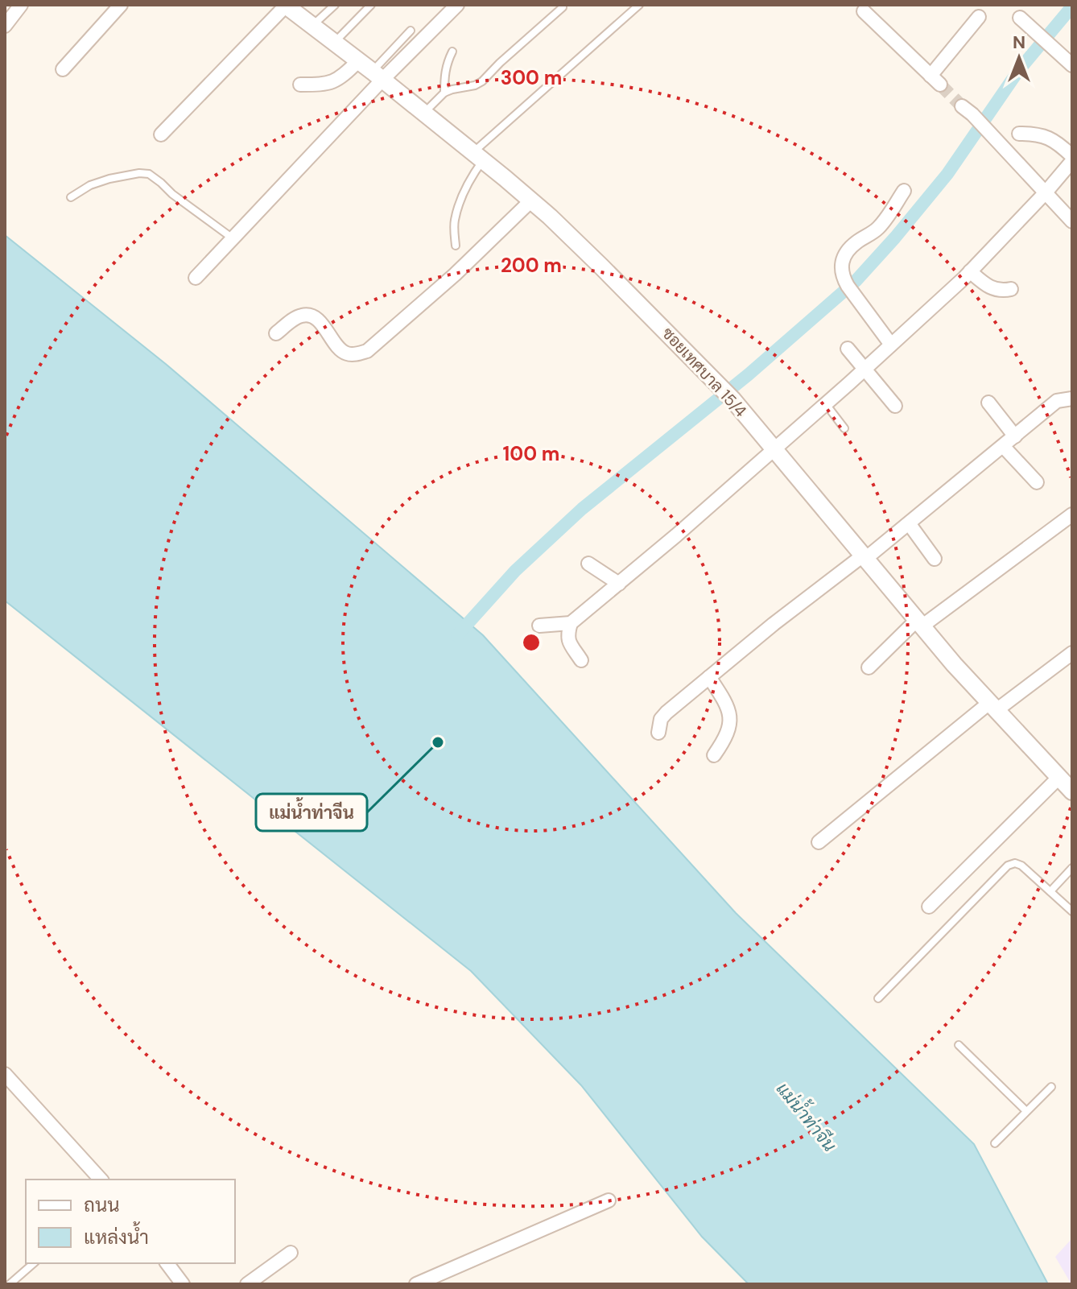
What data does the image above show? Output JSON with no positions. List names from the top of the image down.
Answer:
{
  "streets": {
    "street": ["ซอยเทศบาล 15/4"]
  },
  "water": ["แม่น้ำท่าจีน"],
  "places": ["แม่น้ำท่าจีน"],
  "legend": ["ถนน", "แหล่งน้ำ"],
  "north": "top",
  "rings": ["300 m", "200 m", "100 m"]
}
